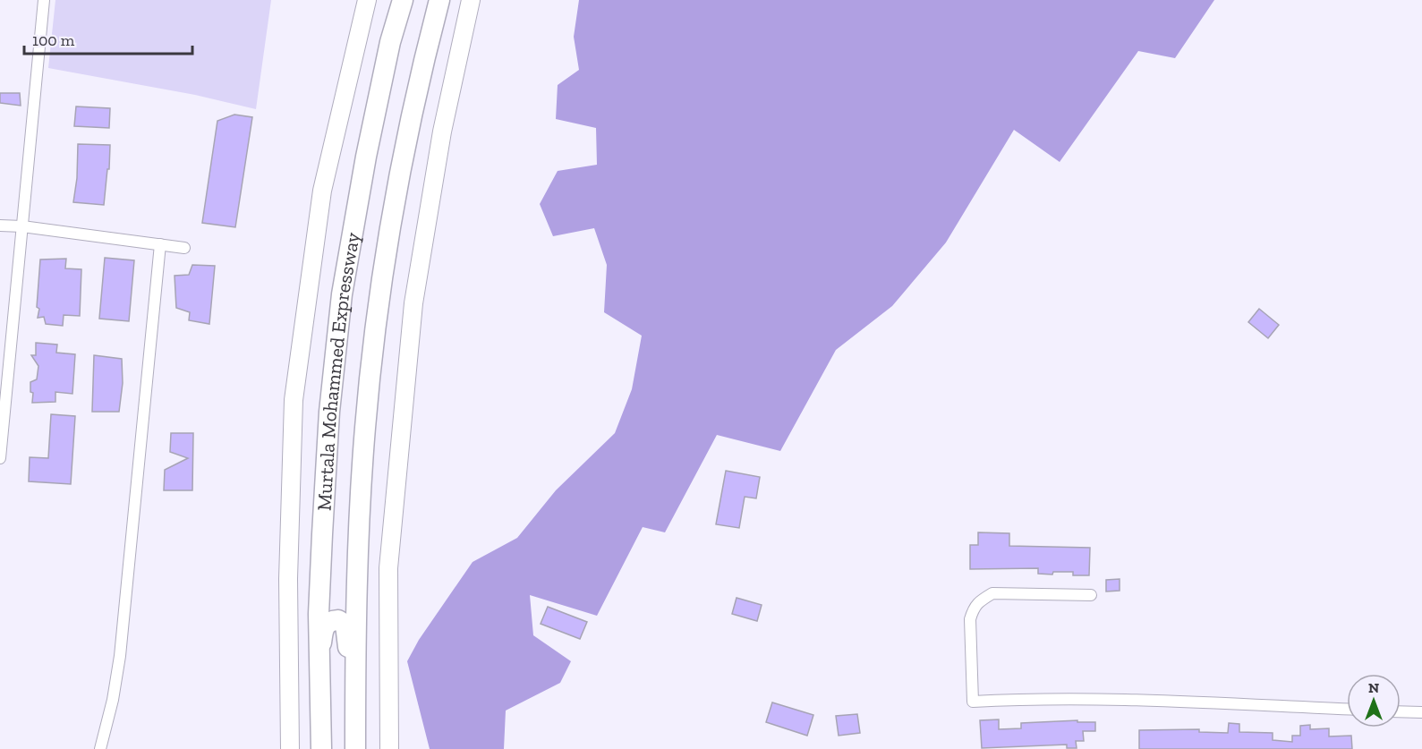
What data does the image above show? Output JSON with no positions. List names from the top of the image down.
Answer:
{
  "streets": {
    "highway": ["Murtala Mohammed Expressway"]
  },
  "scale_bar": "100 m",
  "north": "top"
}
